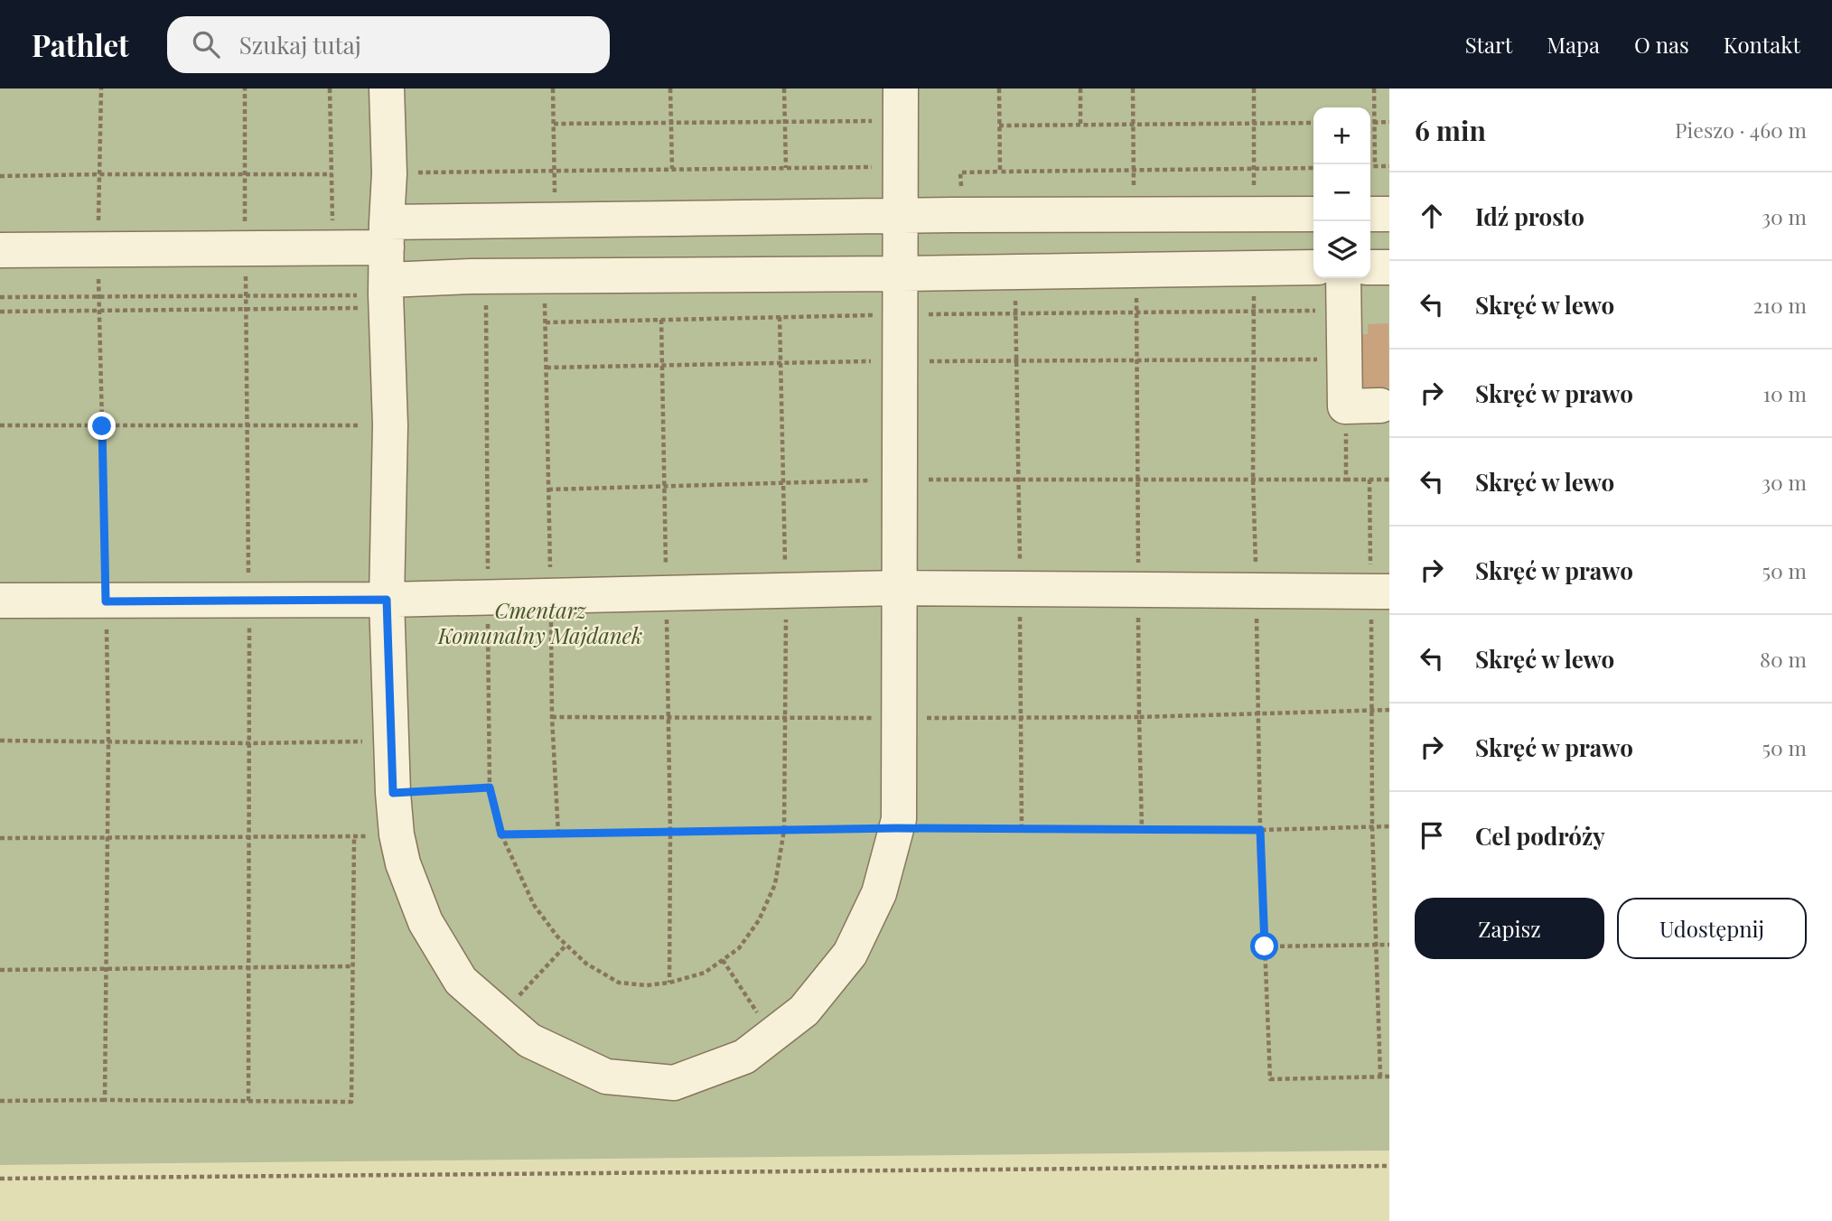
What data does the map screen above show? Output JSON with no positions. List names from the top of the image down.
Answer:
{
  "parks": ["Cmentarz Komunalny Majdanek"],
  "page": {
    "header": "Pathlet",
    "search": "Szukaj tutaj",
    "nav": [
      "Start",
      "Mapa",
      "O nas",
      "Kontakt"
    ],
    "heading": ["6 min", "Pieszo · 460 m"],
    "map_buttons": ["+", "−"],
    "list": [
      ["Idź prosto", "30 m"],
      ["Skręć w lewo", "210 m"],
      ["Skręć w prawo", "10 m"],
      ["Skręć w lewo", "30 m"],
      ["Skręć w prawo", "50 m"],
      ["Skręć w lewo", "80 m"],
      ["Skręć w prawo", "50 m"],
      "Cel podróży"
    ],
    "buttons": ["Zapisz", "Udostępnij"]
  }
}
